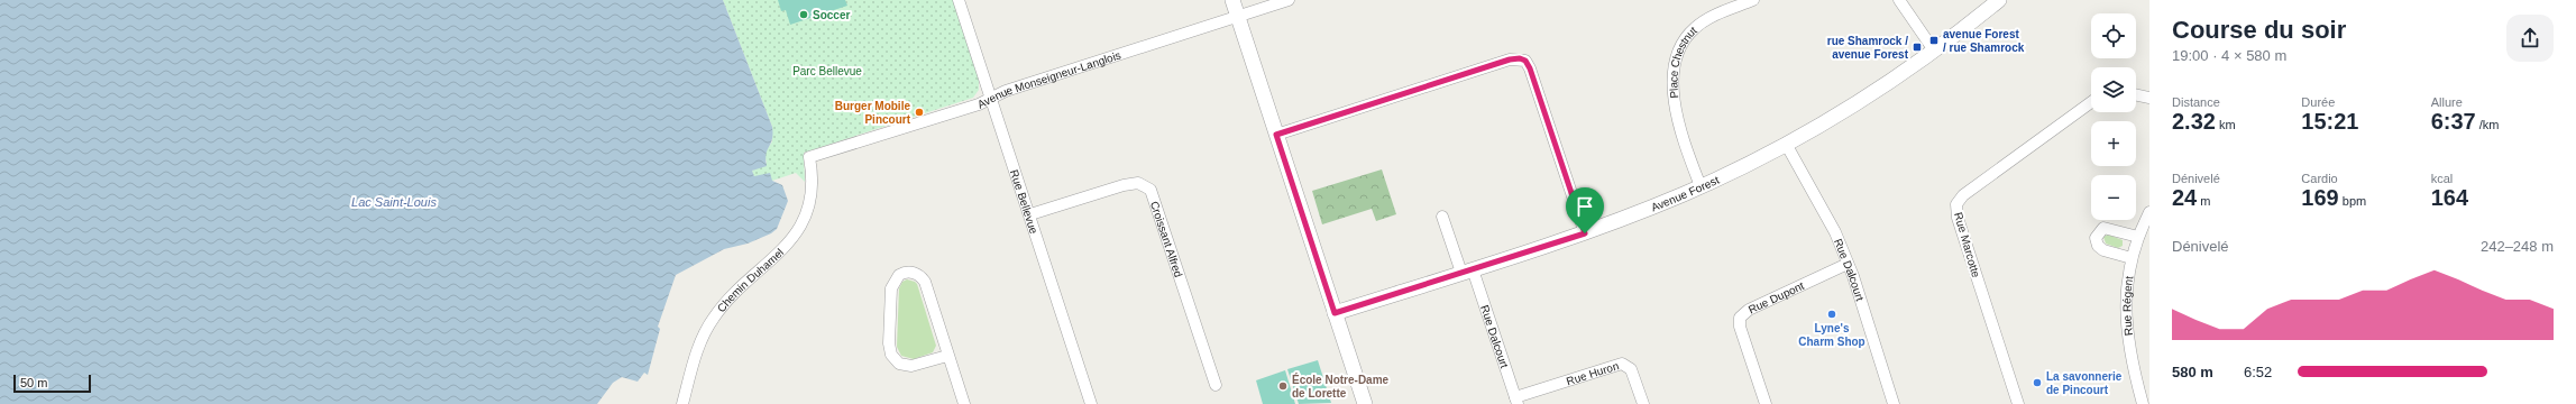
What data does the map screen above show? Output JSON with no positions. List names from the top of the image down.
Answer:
{
  "streets": {
    "street": [
      "Place Chestnut",
      "Avenue Monseigneur-Langlois",
      "Avenue Forest",
      "Rue Bellevue",
      "Croissant Alfred",
      "Rue Marcotte",
      "Rue Dalcourt",
      "Chemin Duhamel",
      "Rue Dupont",
      "Rue Régent",
      "Rue Huron"
    ]
  },
  "crossings": [
    ["Place Chestnut", "Avenue Forest"],
    ["Avenue Monseigneur-Langlois", "Rue Bellevue"],
    ["Avenue Monseigneur-Langlois", "Chemin Duhamel"],
    ["Avenue Forest", "Rue Dalcourt"],
    ["Rue Bellevue", "Croissant Alfred"],
    ["Rue Dalcourt", "Rue Dupont"],
    ["Rue Dalcourt", "Rue Huron"]
  ],
  "water": ["Lac Saint-Louis"],
  "parks": ["Parc Bellevue"],
  "places": {
    "other": [
      "Soccer",
      "Burger Mobile Pincourt",
      "Lyne's Charm Shop",
      "La savonnerie de Pincourt",
      "École Notre-Dame de Lorette"
    ],
    "transit": ["avenue Forest / rue Shamrock", "rue Shamrock / avenue Forest"]
  },
  "scale_bar": "50 m",
  "page": {
    "heading": ["Course du soir", "19:00 · 4 × 580 m"],
    "map_buttons": ["+", "−"],
    "stats": [
      ["Distance", "2.32 km"],
      ["Durée", "15:21"],
      ["Allure", "6:37 /km"],
      ["Dénivelé", "24 m"],
      ["Cardio", "169 bpm"],
      ["kcal", "164"]
    ],
    "chart": ["Dénivelé", "242–248 m"],
    "list": [
      {
        "name": "580 m",
        "note": "6:52"
      }
    ],
    "scale": "50 m"
  }
}
